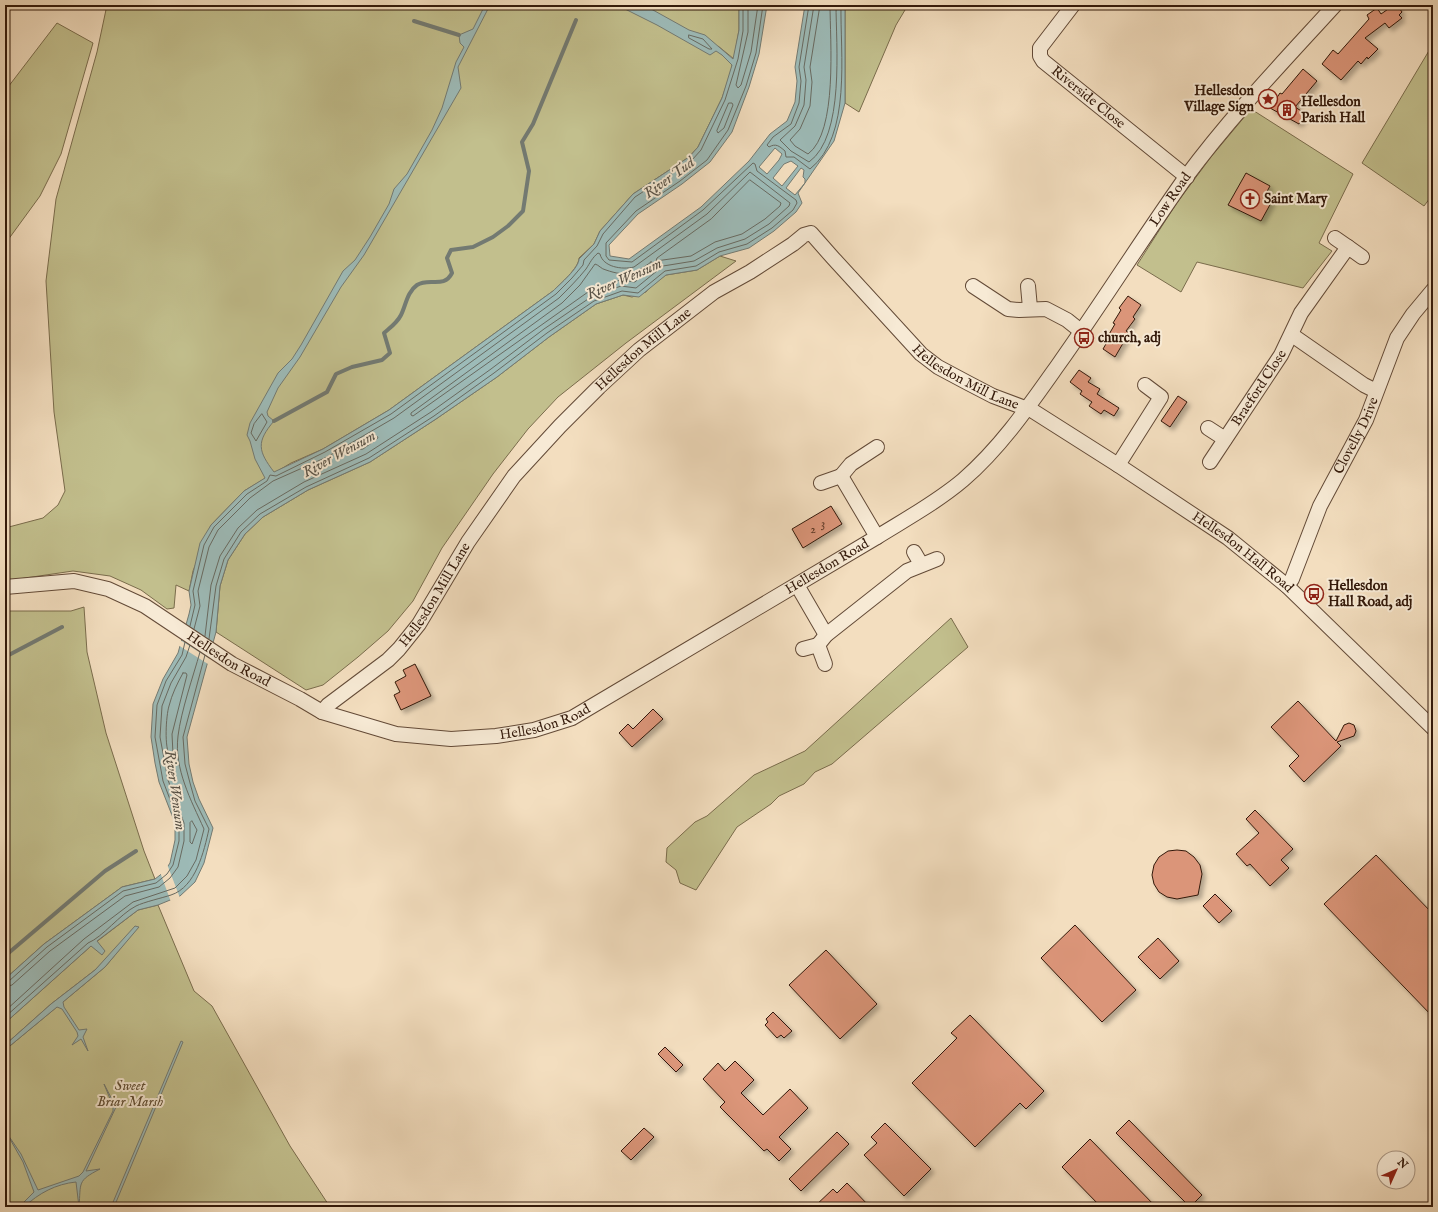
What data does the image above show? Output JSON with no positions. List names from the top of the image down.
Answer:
{
  "streets": {
    "street": [
      "Riverside Close",
      "Low Road",
      "Hellesdon Mill Lane",
      "Braeford Close",
      "Clovelly Drive",
      "Hellesdon Hall Road",
      "Hellesdon Road"
    ]
  },
  "crossings": [
    ["Riverside Close", "Low Road"],
    ["Low Road", "Hellesdon Mill Lane"],
    ["Low Road", "Hellesdon Hall Road"],
    ["Low Road", "Hellesdon Road"],
    ["Hellesdon Mill Lane", "Hellesdon Hall Road"],
    ["Hellesdon Mill Lane", "Hellesdon Road"],
    ["Braeford Close", "Clovelly Drive"],
    ["Clovelly Drive", "Hellesdon Hall Road"],
    ["Hellesdon Hall Road", "Hellesdon Road"]
  ],
  "water": ["River Tud", "River Wensum"],
  "parks": ["Sweet Briar Marsh"],
  "places": {
    "place": ["Hellesdon Village Sign"],
    "building": ["Hellesdon Parish Hall"],
    "church": ["Saint Mary"],
    "bus stop": ["church, adj", "Hellesdon Hall Road, adj"]
  },
  "house_numbers": ["3", "2"],
  "north": "top right"
}
